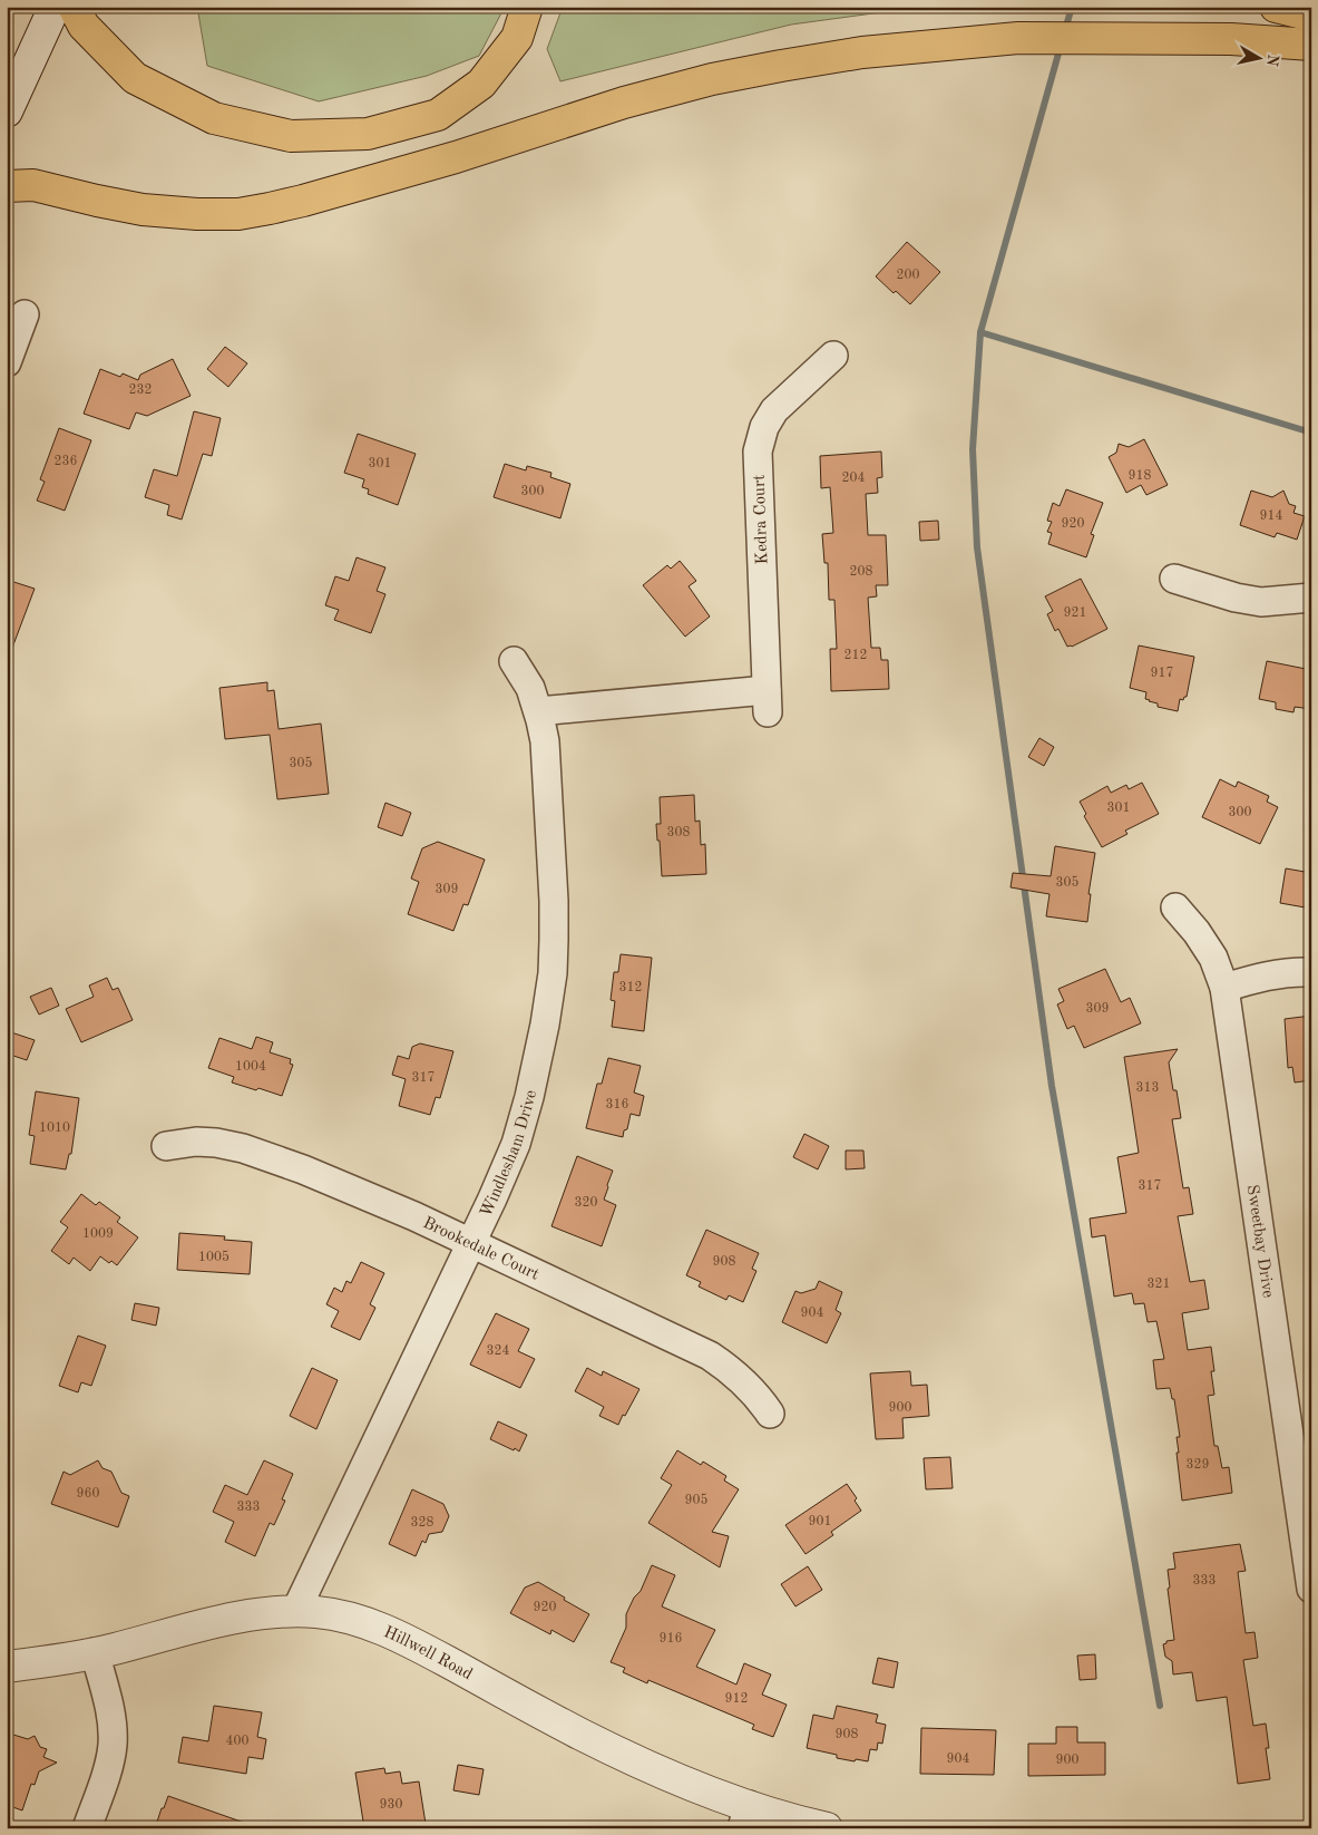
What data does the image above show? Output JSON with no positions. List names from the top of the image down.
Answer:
{
  "streets": {
    "street": [
      "Kedra Court",
      "Windlesham Drive",
      "Sweetbay Drive",
      "Brookedale Court",
      "Hillwell Road"
    ]
  },
  "crossings": [
    ["Kedra Court", "Windlesham Drive"],
    ["Windlesham Drive", "Brookedale Court"],
    ["Windlesham Drive", "Hillwell Road"]
  ],
  "house_numbers": [
    "200",
    "232",
    "236",
    "301",
    "918",
    "204",
    "300",
    "914",
    "920",
    "208",
    "921",
    "212",
    "917",
    "305",
    "301",
    "300",
    "308",
    "305",
    "309",
    "312",
    "309",
    "1004",
    "317",
    "313",
    "316",
    "1010",
    "317",
    "320",
    "1009",
    "1005",
    "908",
    "321",
    "904",
    "324",
    "900",
    "329",
    "960",
    "905",
    "333",
    "901",
    "328",
    "333",
    "920",
    "916",
    "912",
    "908",
    "400",
    "904",
    "900",
    "930"
  ],
  "north": "right"
}
